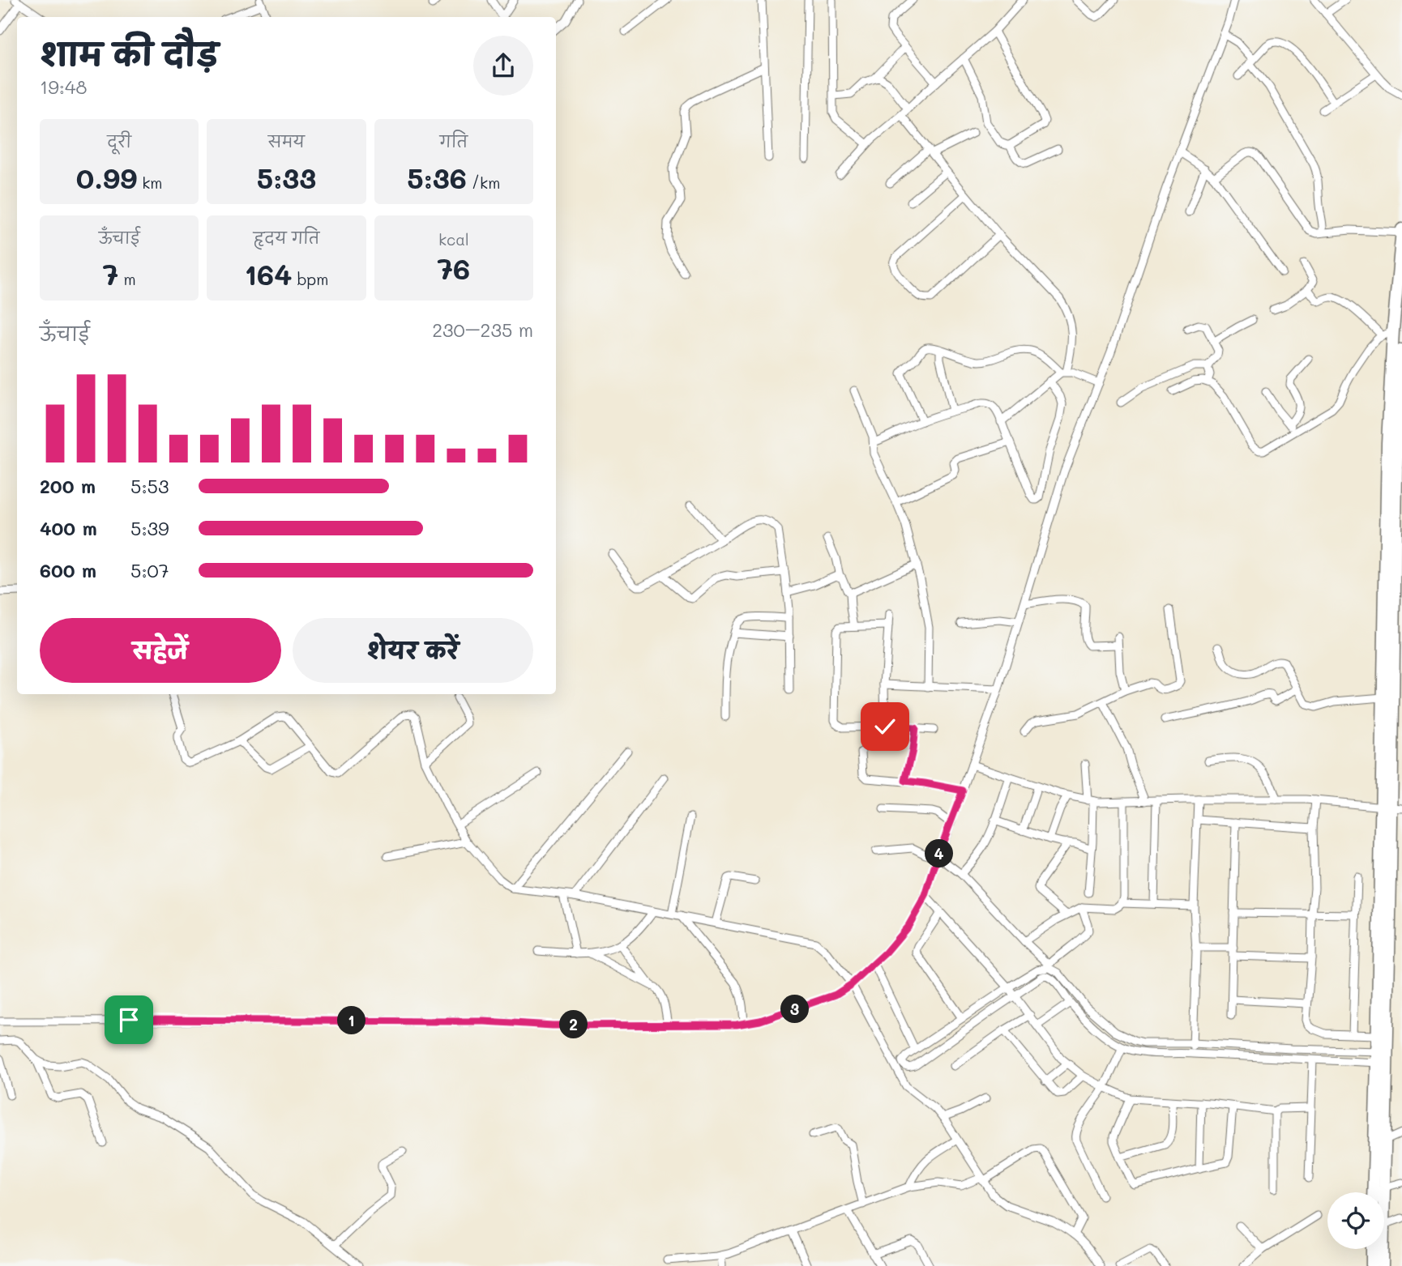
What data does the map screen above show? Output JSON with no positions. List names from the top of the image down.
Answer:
{
  "page": {
    "heading": ["शाम की दौड़", "19:48"],
    "stats": [
      ["दूरी", "0.99 km"],
      ["समय", "5:33"],
      ["गति", "5:36 /km"],
      ["ऊँचाई", "7 m"],
      ["हृदय गति", "164 bpm"],
      ["kcal", "76"]
    ],
    "chart": ["ऊँचाई", "230–235 m"],
    "list": [
      {
        "name": "200 m",
        "note": "5:53"
      },
      {
        "name": "400 m",
        "note": "5:39"
      },
      {
        "name": "600 m",
        "note": "5:07"
      }
    ],
    "buttons": ["सहेजें", "शेयर करें"],
    "pins": [
      "4",
      "3",
      "1",
      "2"
    ]
  }
}
